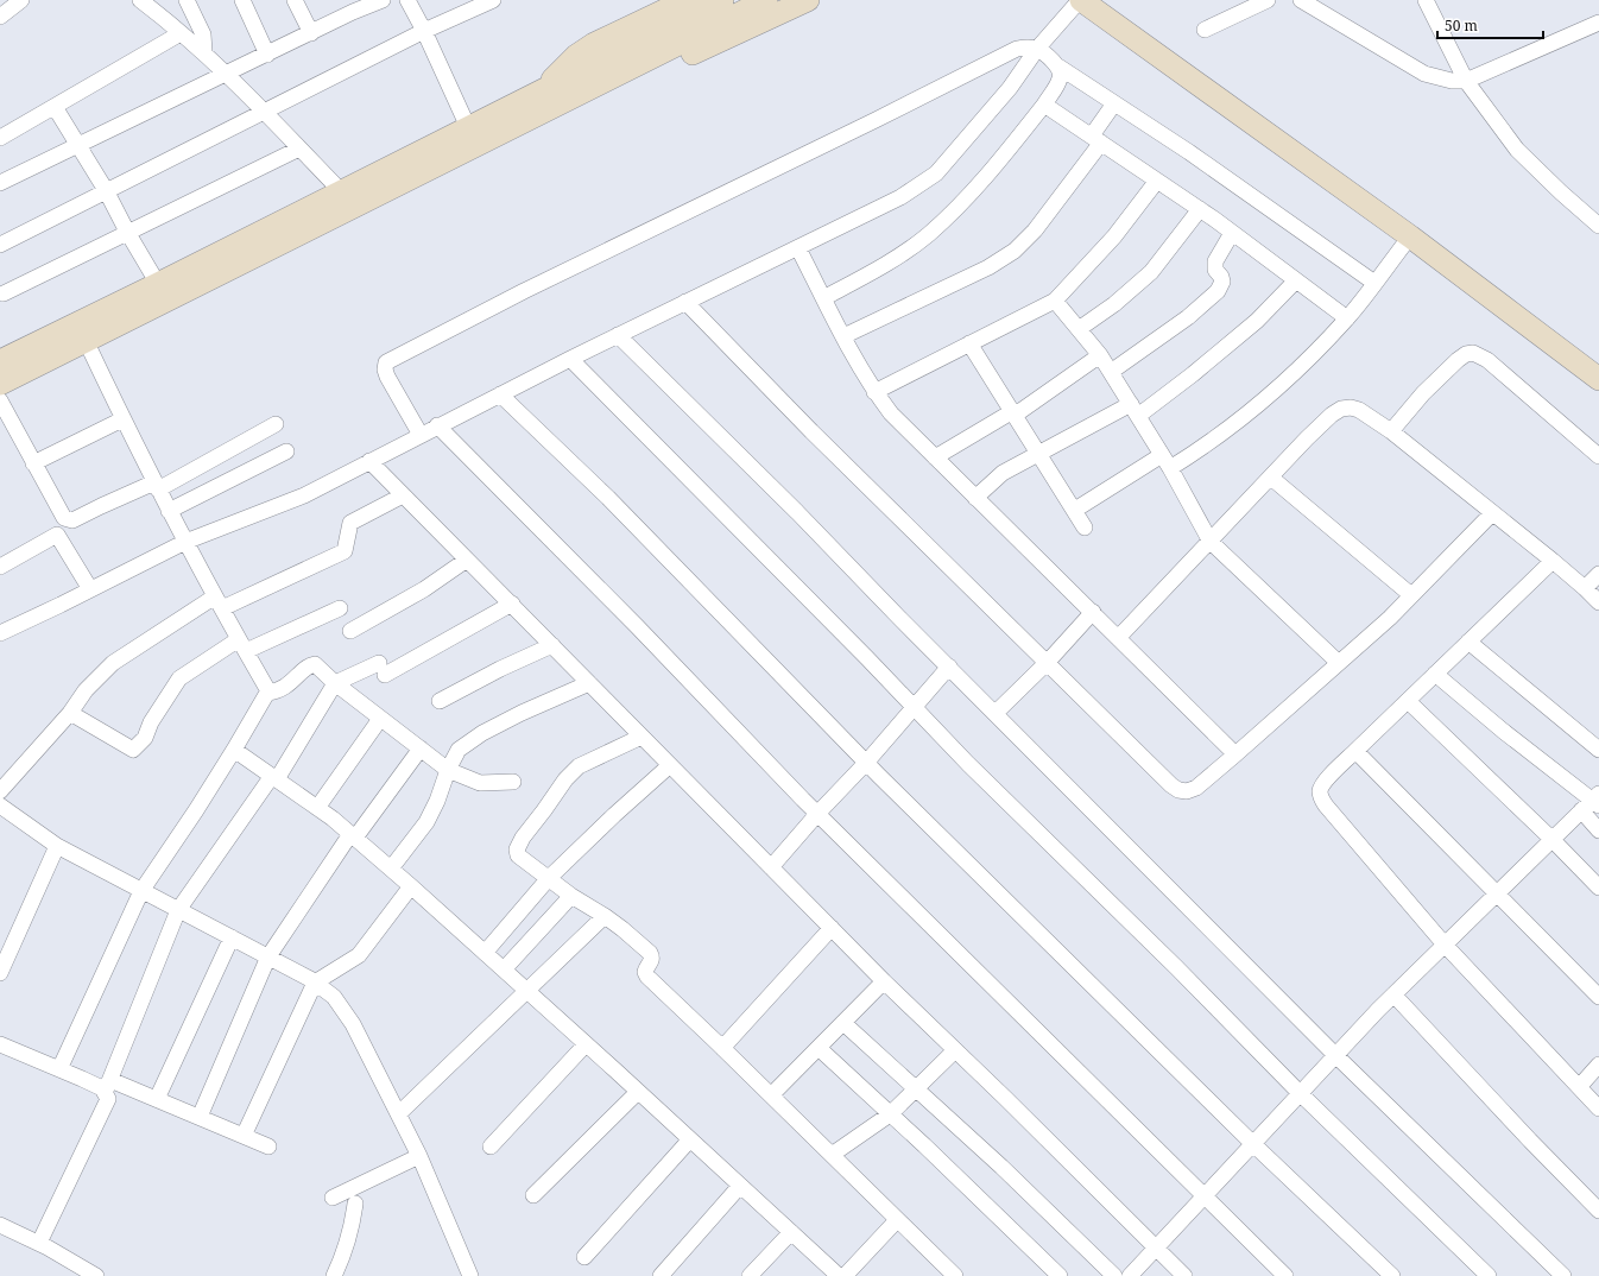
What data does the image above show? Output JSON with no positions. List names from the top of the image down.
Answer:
{
  "scale_bar": "50 m"
}
